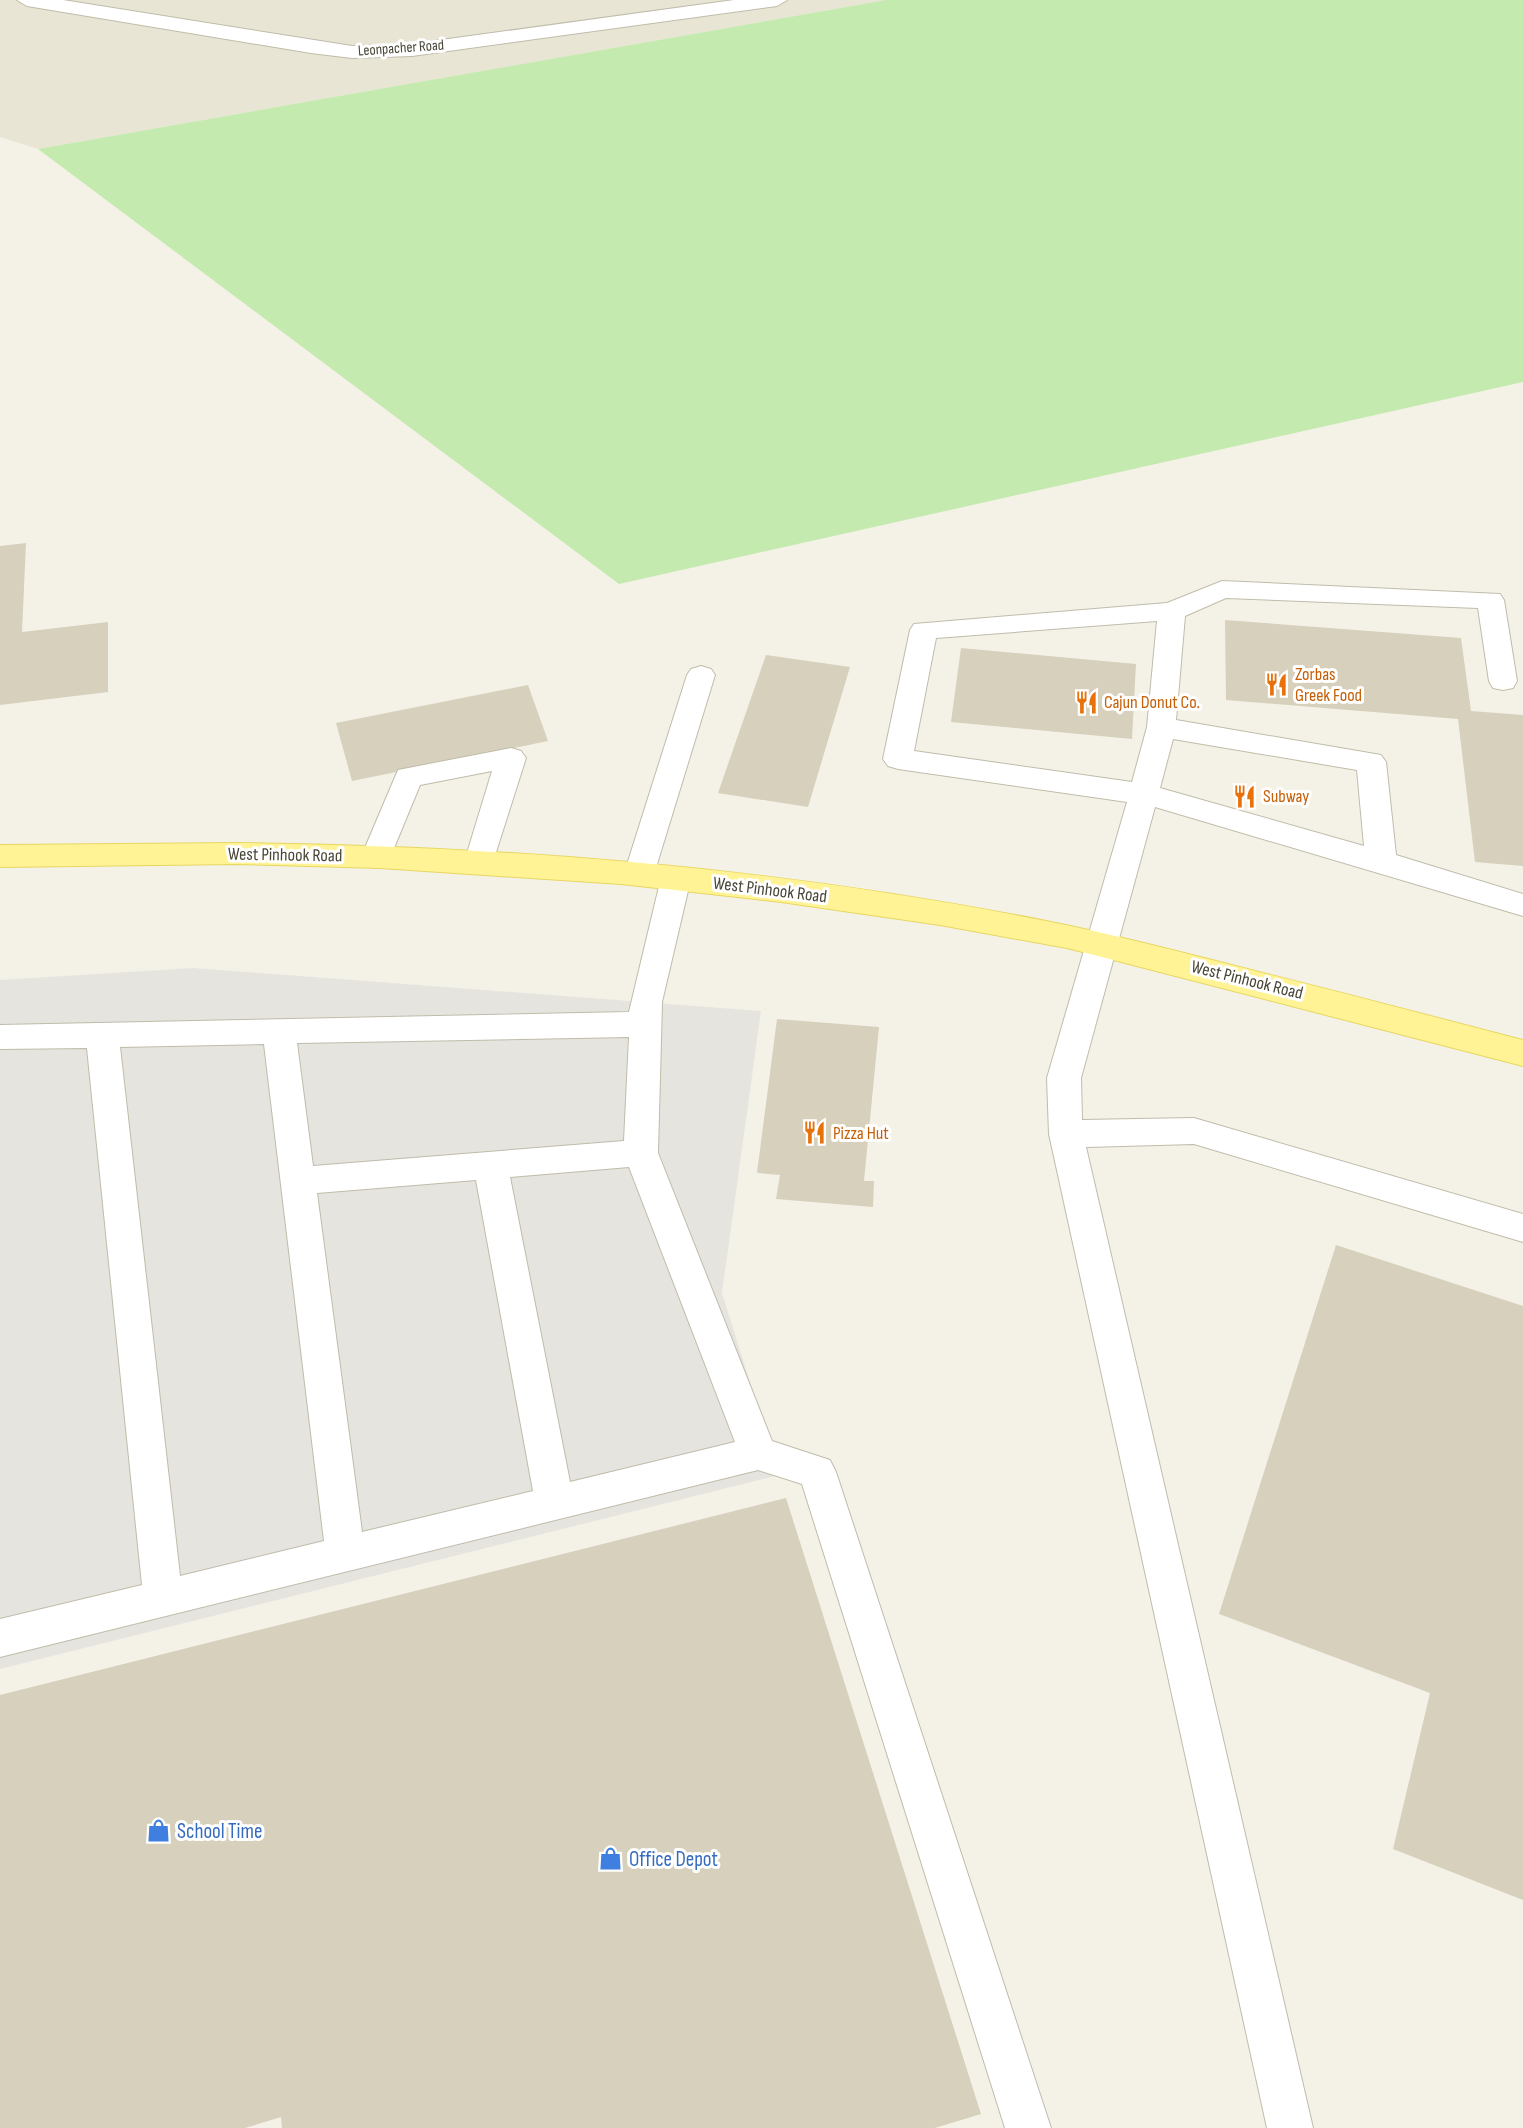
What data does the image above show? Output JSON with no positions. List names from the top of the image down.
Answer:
{
  "streets": {
    "main road": ["West Pinhook Road"],
    "street": ["Leonpacher Road"]
  },
  "places": {
    "restaurant": [
      "Zorbas Greek Food",
      "Cajun Donut Co.",
      "Subway",
      "Pizza Hut"
    ],
    "shop": ["School Time", "Office Depot"]
  }
}
